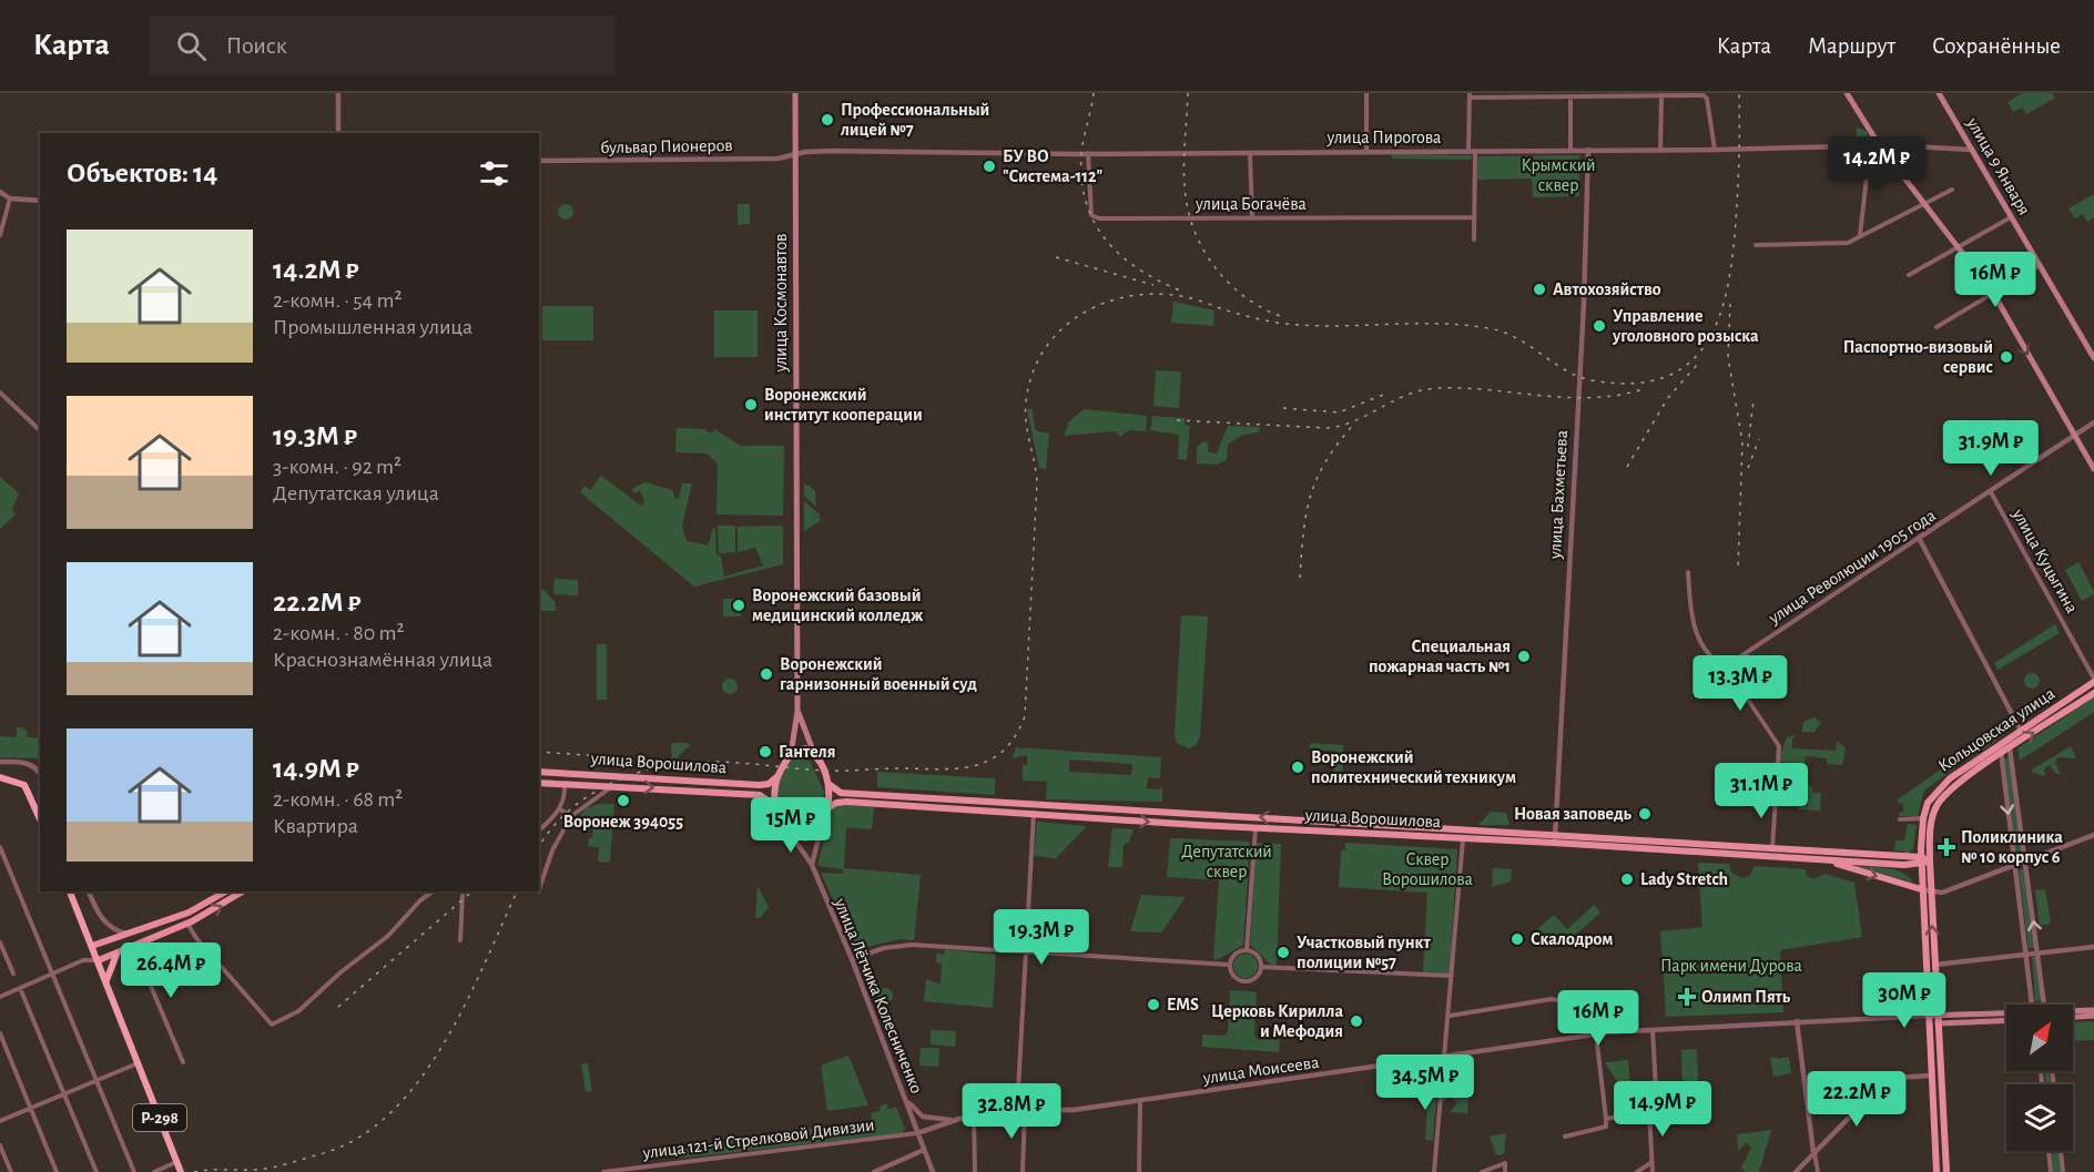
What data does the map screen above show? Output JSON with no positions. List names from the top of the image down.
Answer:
{
  "streets": {
    "highway": ["Р-298"],
    "main road": [
      "улица 9 Января",
      "улица Космонавтов",
      "Кольцовская улица",
      "улица Ворошилова"
    ],
    "street": [
      "улица Пирогова",
      "бульвар Пионеров",
      "улица Богачёва",
      "улица Бахметьева",
      "улица Куцыгина",
      "улица Революции 1905 года",
      "улица Лётчика Колесниченко",
      "улица Моисеева",
      "улица 121-й Стрелковой Дивизии"
    ]
  },
  "crossings": [
    ["улица Пирогова", "бульвар Пионеров"],
    ["улица Пирогова", "улица 9 Января"],
    ["улица Пирогова", "улица Богачёва"],
    ["улица Пирогова", "улица Космонавтов"],
    ["улица Пирогова", "улица Бахметьева"],
    ["бульвар Пионеров", "улица Космонавтов"],
    ["улица Космонавтов", "улица Ворошилова"],
    ["улица Космонавтов", "улица Лётчика Колесниченко"],
    ["улица Бахметьева", "улица Ворошилова"],
    ["улица Куцыгина", "улица Революции 1905 года"],
    ["улица Куцыгина", "Кольцовская улица"],
    ["улица Ворошилова", "улица Лётчика Колесниченко"],
    ["улица Лётчика Колесниченко", "улица Моисеева"],
    ["улица Лётчика Колесниченко", "улица 121-й Стрелковой Дивизии"],
    ["улица Моисеева", "улица 121-й Стрелковой Дивизии"]
  ],
  "parks": [
    "Крымский сквер",
    "Депутатский сквер",
    "Сквер Ворошилова",
    "Парк имени Дурова"
  ],
  "places": {
    "other": [
      "Профессиональный лицей №7",
      "БУ ВО \"Система-112\"",
      "Автохозяйство",
      "Управление уголовного розыска",
      "Паспортно-визовый сервис",
      "Воронежский институт кооперации",
      "Воронежский базовый медицинский колледж",
      "Специальная пожарная часть №1",
      "Воронежский гарнизонный военный суд",
      "Гантеля",
      "Воронежский политехнический техникум",
      "Воронеж 394055",
      "Новая заповедь",
      "Lady Stretch",
      "Скалодром",
      "Участковый пункт полиции №57",
      "EMS",
      "Церковь Кирилла и Мефодия"
    ],
    "health": ["Поликлиника № 10 корпус 6", "Олимп Пять"]
  },
  "north": "top right",
  "page": {
    "header": "Карта",
    "search": "Поиск",
    "nav": ["Карта", "Маршрут", "Сохранённые"],
    "heading": "Объектов: 14",
    "price": [
      "14.2M ₽",
      "16M ₽",
      "31.9M ₽",
      "13.3M ₽",
      "31.1M ₽",
      "15M ₽",
      "19.3M ₽",
      "26.4M ₽",
      "30M ₽",
      "16M ₽",
      "34.5M ₽",
      "22.2M ₽",
      "14.9M ₽",
      "32.8M ₽"
    ],
    "list": [
      {
        "name": "14.2M ₽",
        "note": "2-комн. · 54 m² · Промышленная улица"
      },
      {
        "name": "19.3M ₽",
        "note": "3-комн. · 92 m² · Депутатская улица"
      },
      {
        "name": "22.2M ₽",
        "note": "2-комн. · 80 m² · Краснознамённая улица"
      },
      {
        "name": "14.9M ₽",
        "note": "2-комн. · 68 m² · Квартира"
      }
    ]
  }
}
